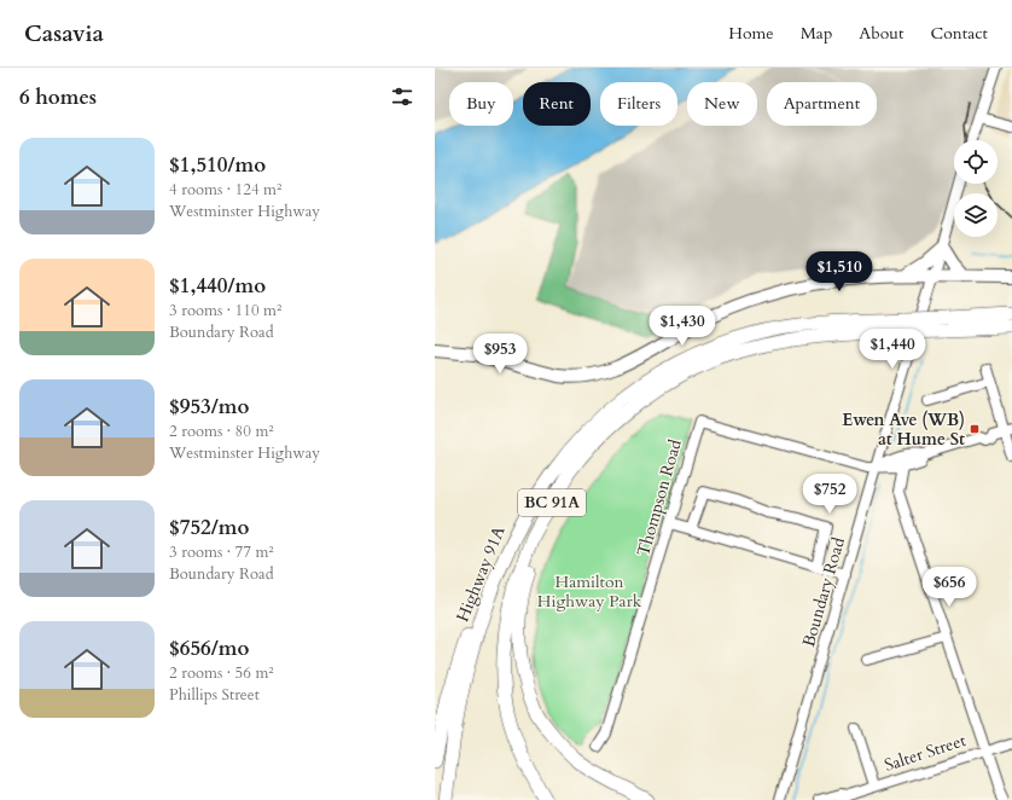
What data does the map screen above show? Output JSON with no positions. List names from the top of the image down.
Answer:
{
  "streets": {
    "highway": ["BC 91A", "Highway 91A"],
    "street": ["Thompson Road", "Boundary Road", "Salter Street"]
  },
  "crossings": [
    ["Thompson Road", "Boundary Road"]
  ],
  "parks": ["Hamilton Highway Park"],
  "places": {
    "transit": ["Ewen Ave (WB) at Hume St"]
  },
  "page": {
    "header": "Casavia",
    "nav": [
      "Home",
      "Map",
      "About",
      "Contact"
    ],
    "heading": "6 homes",
    "chip": [
      "Buy",
      "Rent",
      "Filters",
      "New",
      "Apartment"
    ],
    "list": [
      {
        "name": "$1,510/mo",
        "note": "4 rooms · 124 m² · Westminster Highway"
      },
      {
        "name": "$1,440/mo",
        "note": "3 rooms · 110 m² · Boundary Road"
      },
      {
        "name": "$953/mo",
        "note": "2 rooms · 80 m² · Westminster Highway"
      },
      {
        "name": "$752/mo",
        "note": "3 rooms · 77 m² · Boundary Road"
      },
      {
        "name": "$656/mo",
        "note": "2 rooms · 56 m² · Phillips Street"
      }
    ],
    "price": [
      "$1,510",
      "$1,430",
      "$1,440",
      "$953",
      "$752",
      "$656"
    ]
  }
}
